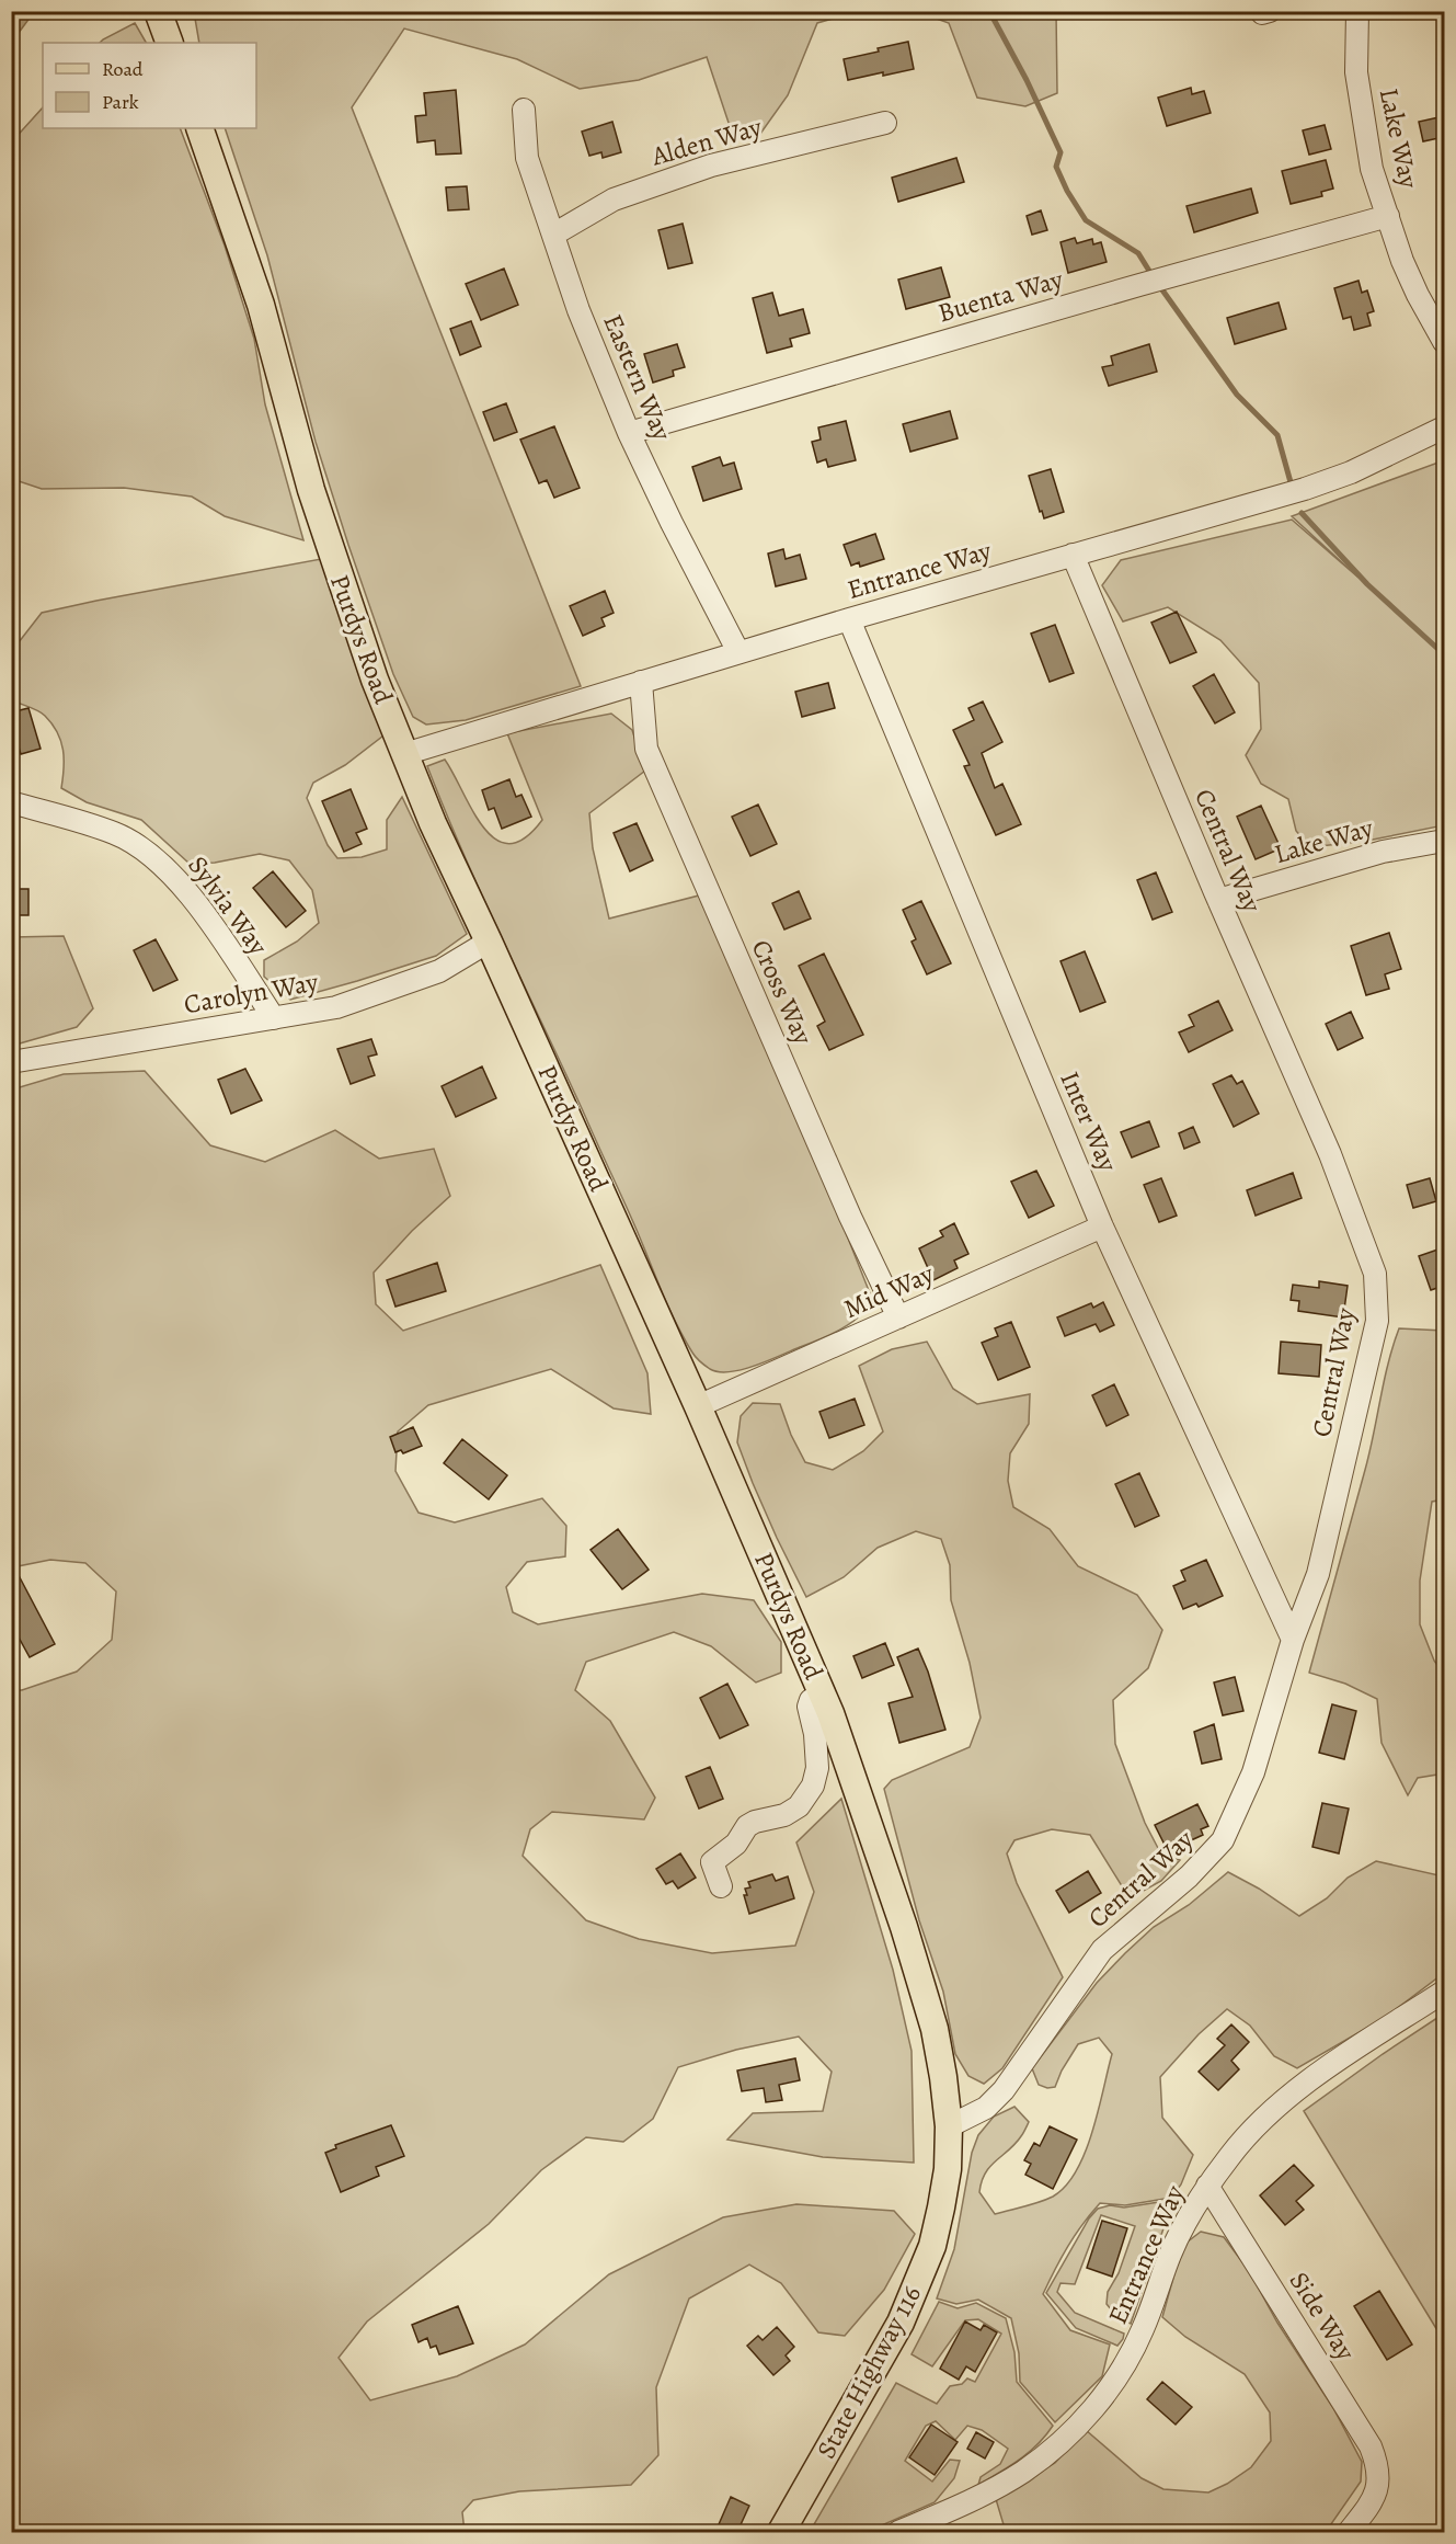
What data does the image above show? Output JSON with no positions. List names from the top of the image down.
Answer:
{
  "streets": {
    "main road": ["Purdys Road", "State Highway 116"],
    "street": [
      "Lake Way",
      "Alden Way",
      "Buenta Way",
      "Eastern Way",
      "Entrance Way",
      "Central Way",
      "Sylvia Way",
      "Cross Way",
      "Carolyn Way",
      "Inter Way",
      "Mid Way",
      "Side Way"
    ]
  },
  "crossings": [
    ["Lake Way", "Buenta Way"],
    ["Lake Way", "Central Way"],
    ["Alden Way", "Eastern Way"],
    ["Buenta Way", "Eastern Way"],
    ["Eastern Way", "Entrance Way"],
    ["Entrance Way", "Purdys Road"],
    ["Entrance Way", "Central Way"],
    ["Entrance Way", "Cross Way"],
    ["Entrance Way", "Inter Way"],
    ["Entrance Way", "Side Way"],
    ["Purdys Road", "Central Way"],
    ["Purdys Road", "Carolyn Way"],
    ["Purdys Road", "Mid Way"],
    ["Purdys Road", "State Highway 116"],
    ["Central Way", "Inter Way"],
    ["Central Way", "State Highway 116"],
    ["Sylvia Way", "Carolyn Way"],
    ["Cross Way", "Mid Way"],
    ["Inter Way", "Mid Way"]
  ],
  "legend": ["Road", "Park"]
}
